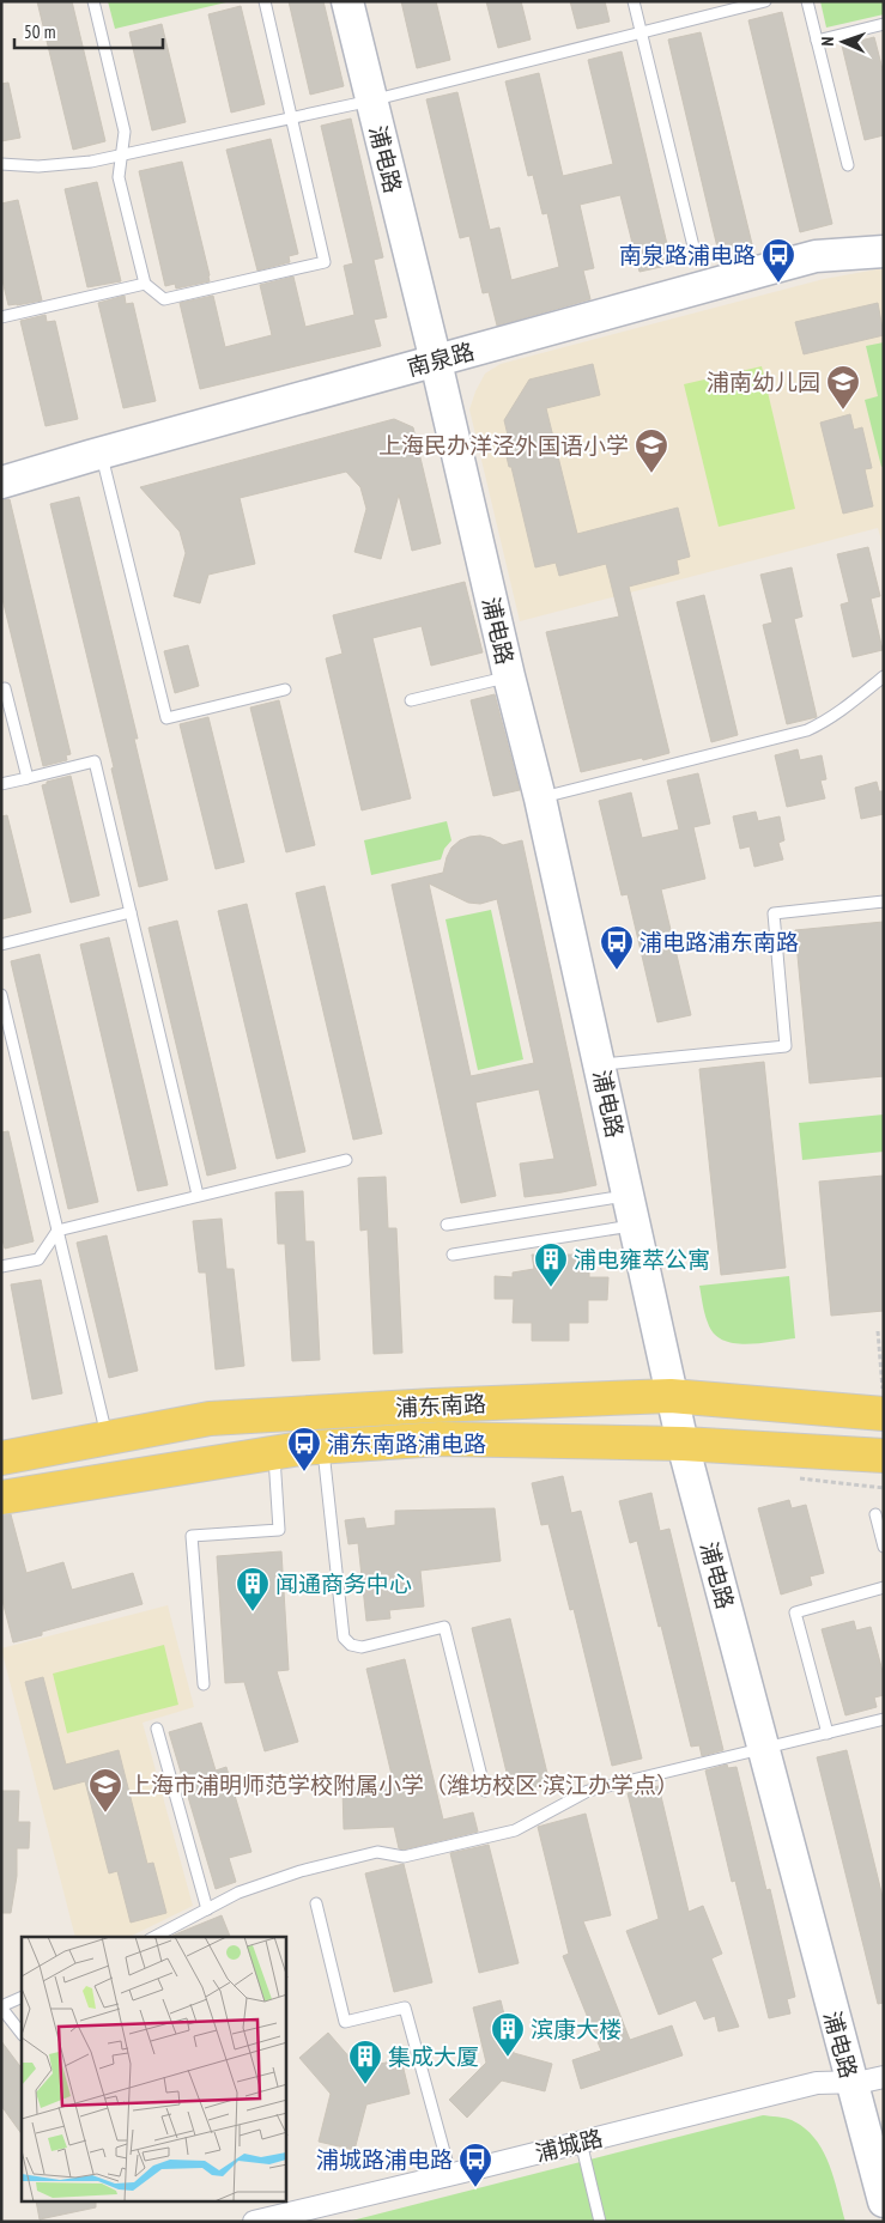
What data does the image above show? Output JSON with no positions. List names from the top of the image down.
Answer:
{
  "streets": {
    "main road": ["浦东南路"],
    "street": ["浦电路", "南泉路", "浦城路"]
  },
  "crossings": [
    ["浦电路", "南泉路"],
    ["浦电路", "浦东南路"],
    ["浦电路", "浦城路"]
  ],
  "places": {
    "bus stop": [
      "南泉路浦电路",
      "浦电路浦东南路",
      "浦东南路浦电路",
      "浦城路浦电路"
    ],
    "school or university": ["浦南幼儿园", "上海民办洋泾外国语小学", "上海市浦明师范学校附属小学（潍坊校区·滨江办学点）"],
    "building": [
      "浦电雍萃公寓",
      "闻通商务中心",
      "滨康大楼",
      "集成大厦"
    ]
  },
  "scale_bar": "50 m",
  "north": "left"
}
